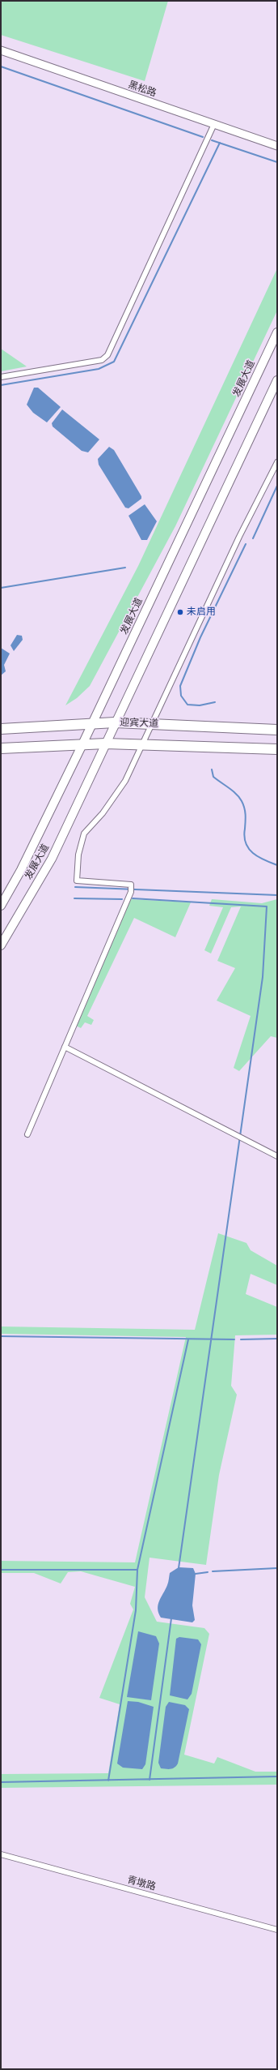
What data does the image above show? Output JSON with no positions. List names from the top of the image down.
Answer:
{
  "streets": {
    "highway": ["迎宾大道"],
    "main road": ["发展大道"],
    "street": ["黑松路", "青墩路"]
  },
  "crossings": [
    ["发展大道", "迎宾大道"]
  ],
  "places": ["未启用"]
}
